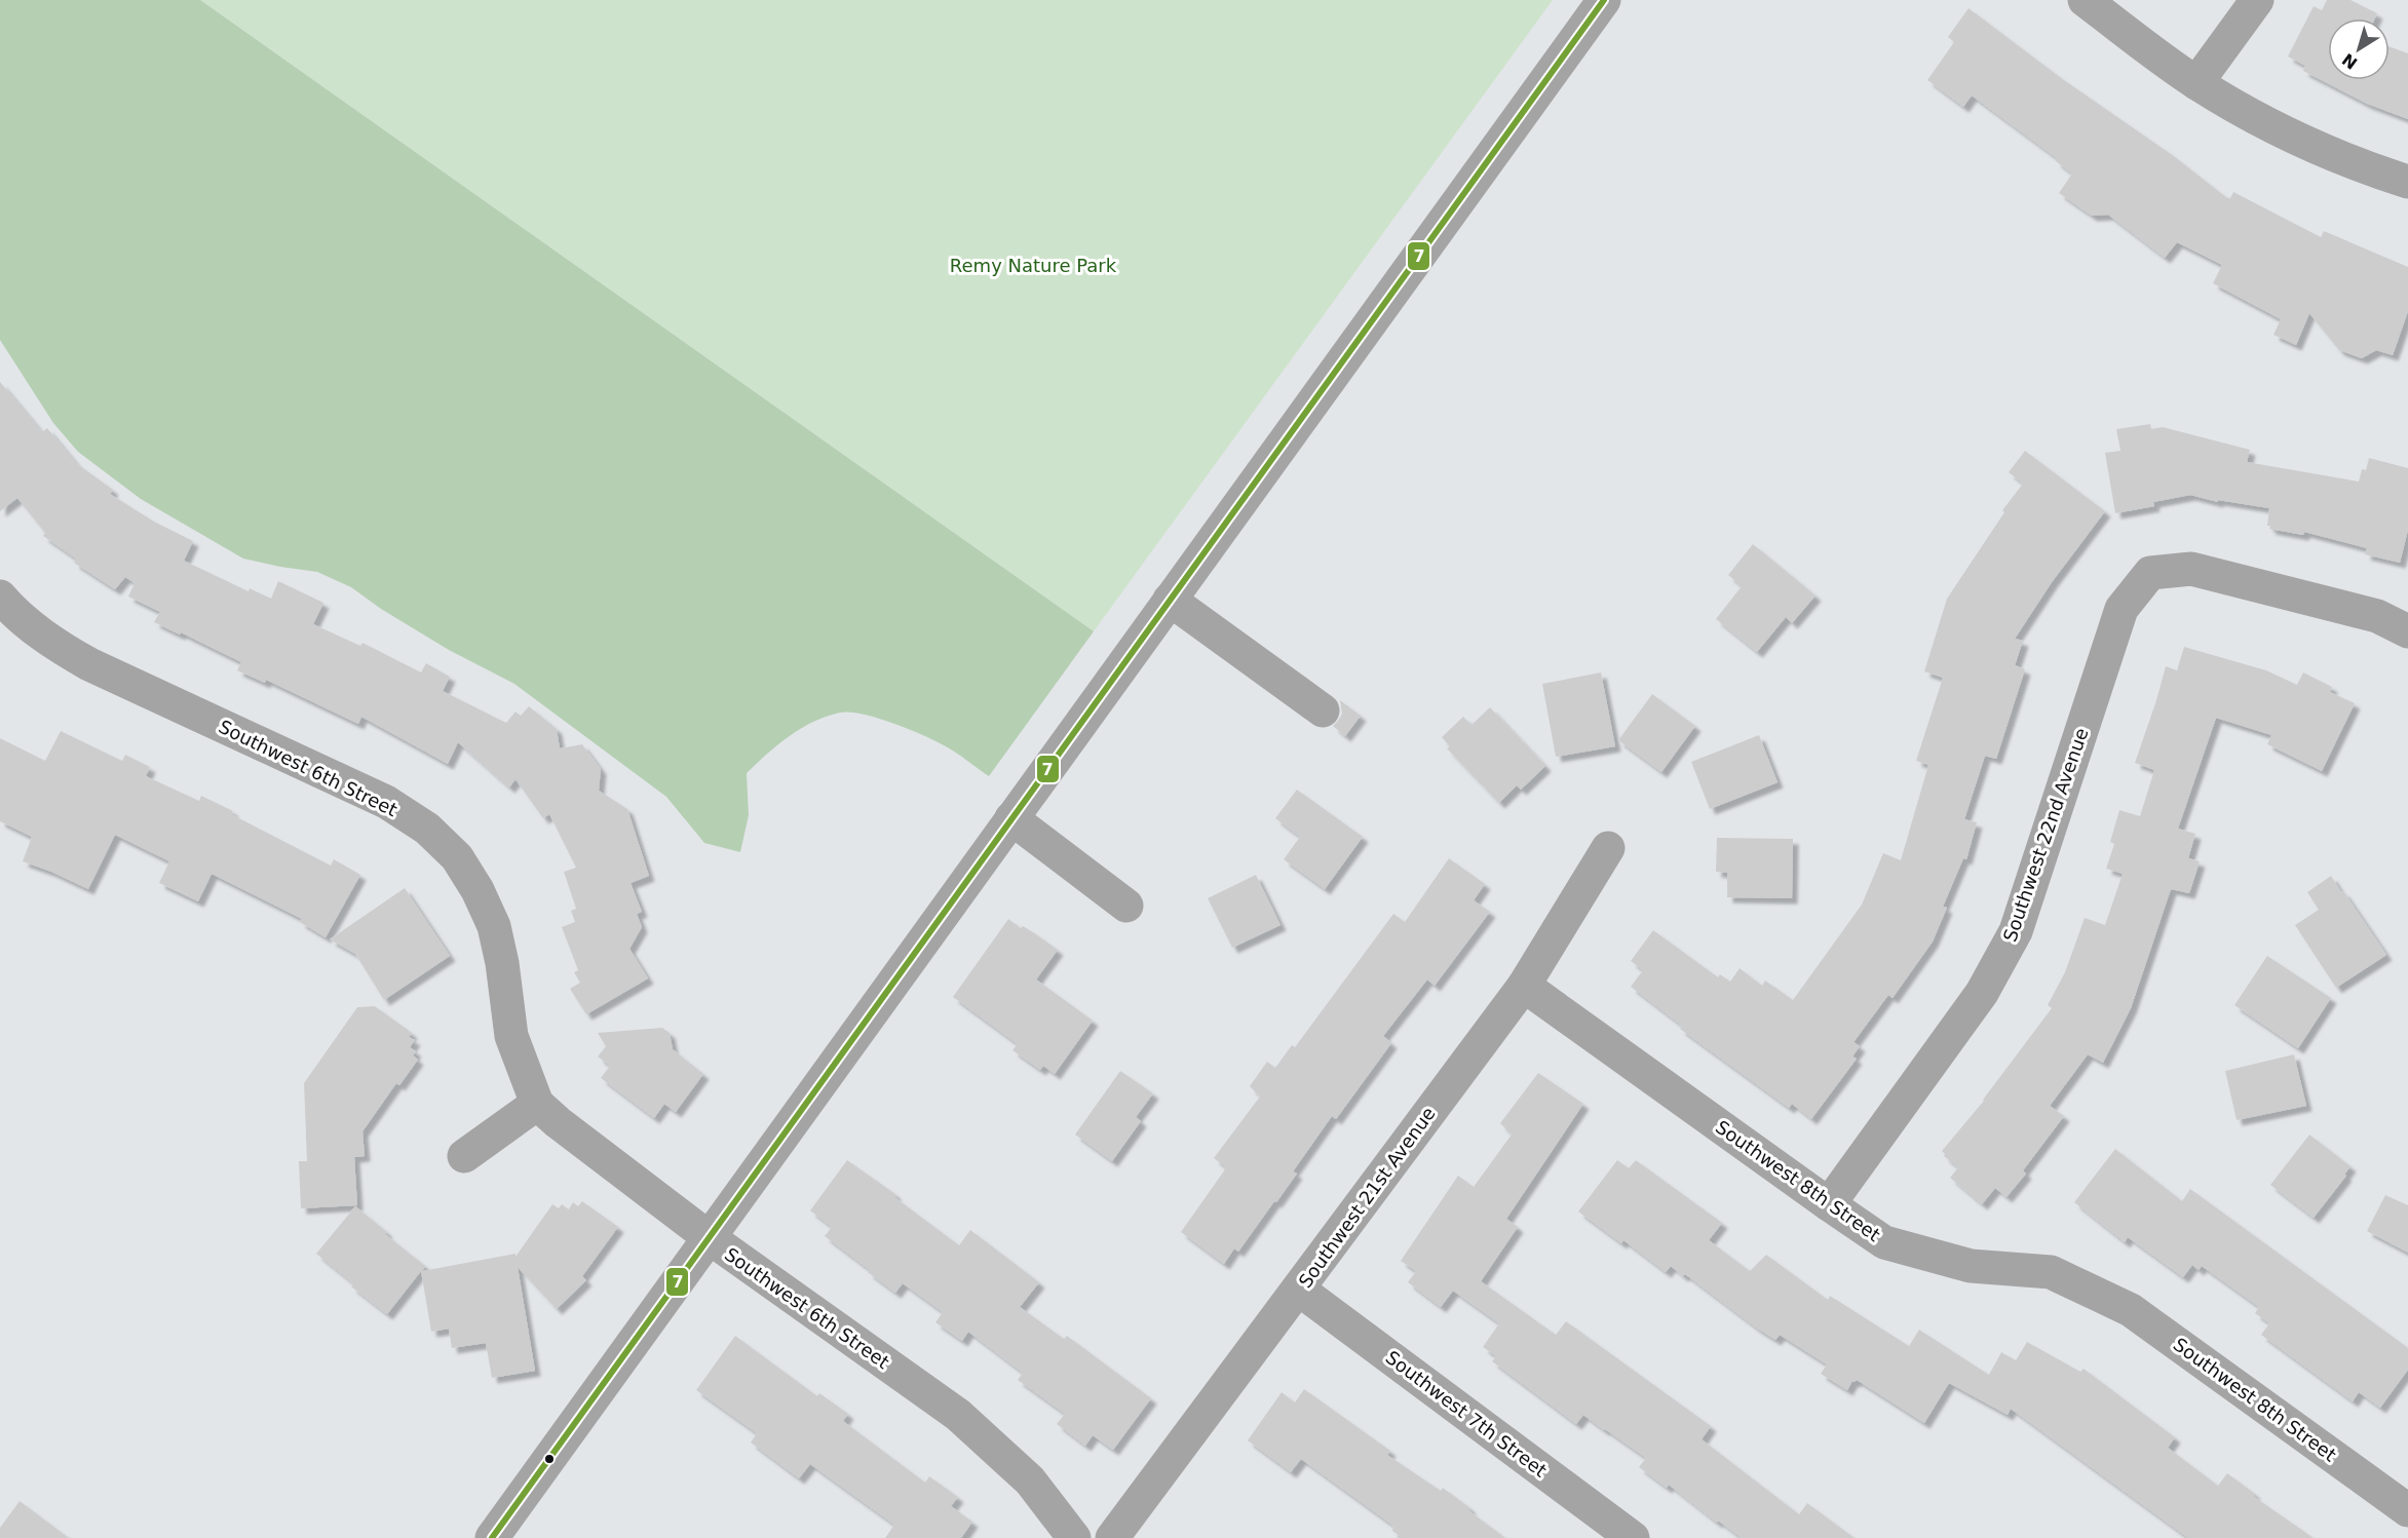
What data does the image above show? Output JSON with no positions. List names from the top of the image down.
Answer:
{
  "streets": {
    "street": [
      "Southwest 6th Street",
      "Southwest 22nd Avenue",
      "Southwest 8th Street",
      "Southwest 21st Avenue",
      "Southwest 7th Street"
    ]
  },
  "crossings": [
    ["Southwest 22nd Avenue", "Southwest 8th Street"],
    ["Southwest 8th Street", "Southwest 21st Avenue"],
    ["Southwest 21st Avenue", "Southwest 7th Street"]
  ],
  "parks": ["Remy Nature Park"],
  "lines": ["transit line 7"],
  "north": "bottom left"
}
